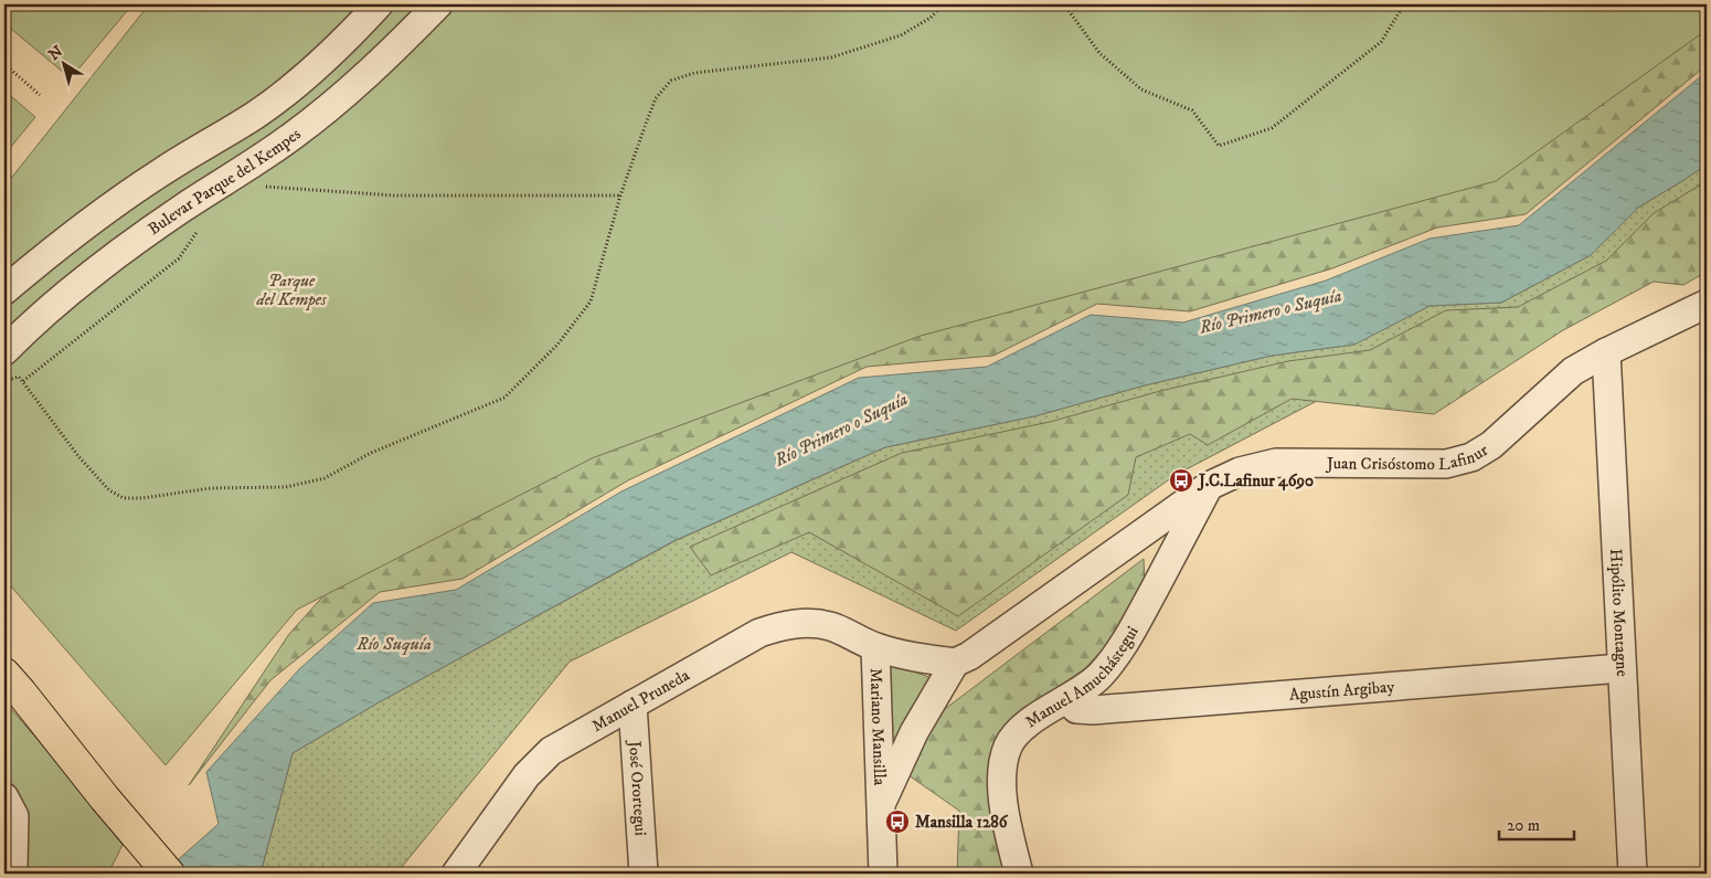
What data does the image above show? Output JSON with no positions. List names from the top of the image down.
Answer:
{
  "streets": {
    "street": [
      "Bulevar Parque del Kempes",
      "Juan Crisóstomo Lafinur",
      "Hipólito Montagne",
      "Manuel Amuchástegui",
      "Agustín Argibay",
      "Manuel Pruneda",
      "Mariano Mansilla",
      "José Orortegui"
    ]
  },
  "crossings": [
    ["Juan Crisóstomo Lafinur", "Hipólito Montagne"],
    ["Juan Crisóstomo Lafinur", "Manuel Amuchástegui"],
    ["Juan Crisóstomo Lafinur", "Manuel Pruneda"],
    ["Hipólito Montagne", "Agustín Argibay"],
    ["Manuel Amuchástegui", "Agustín Argibay"],
    ["Manuel Pruneda", "Mariano Mansilla"],
    ["Manuel Pruneda", "José Orortegui"]
  ],
  "water": ["Río Primero o Suquía", "Río Suquía"],
  "parks": ["Parque del Kempes"],
  "places": {
    "bus stop": ["J.C.Lafinur 4690", "Mansilla 1286"]
  },
  "scale_bar": "20 m",
  "north": "top left"
}
